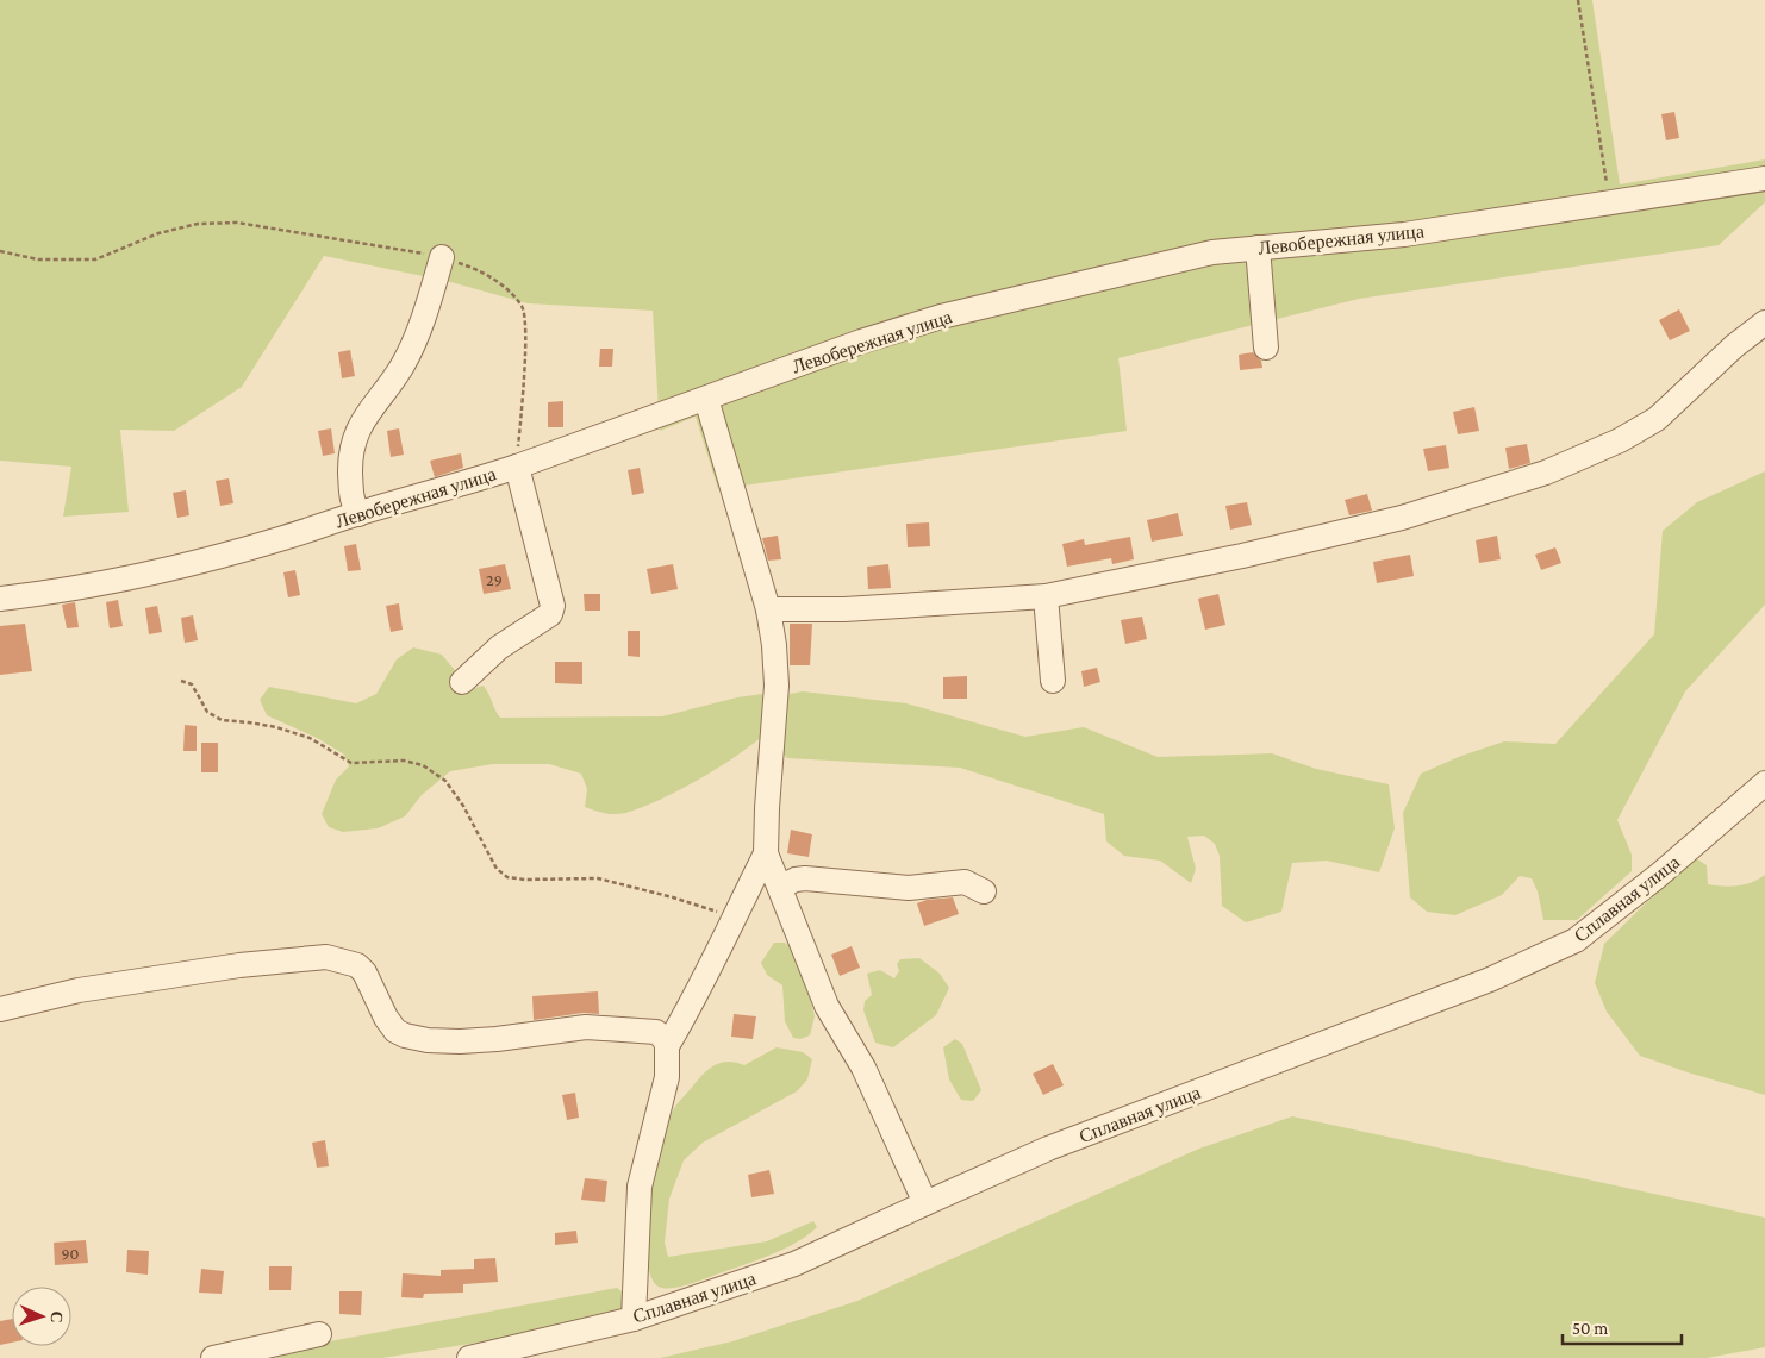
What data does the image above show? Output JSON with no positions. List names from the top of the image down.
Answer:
{
  "streets": {
    "street": ["Левобережная улица", "Сплавная улица"]
  },
  "house_numbers": ["29", "90"],
  "scale_bar": "50 m",
  "north": "right"
}
